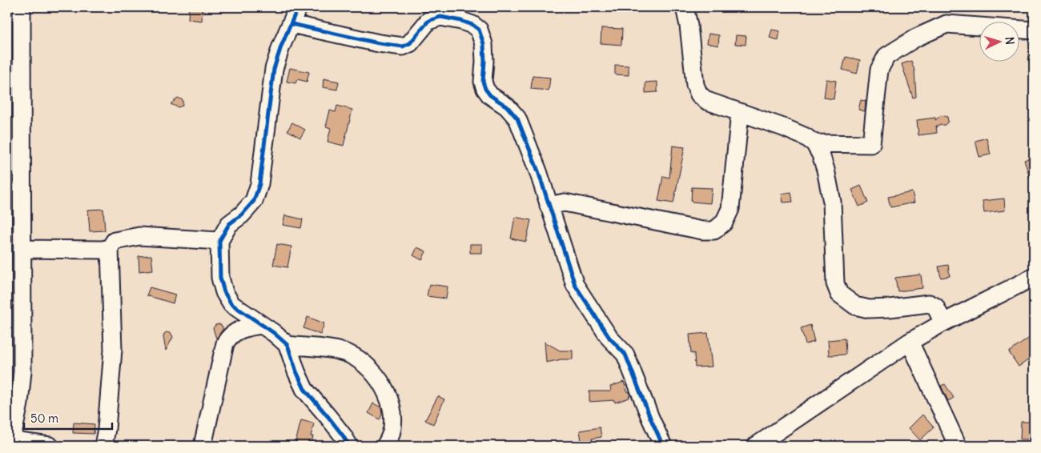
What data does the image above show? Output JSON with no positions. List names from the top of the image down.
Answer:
{
  "scale_bar": "50 m",
  "north": "right"
}
